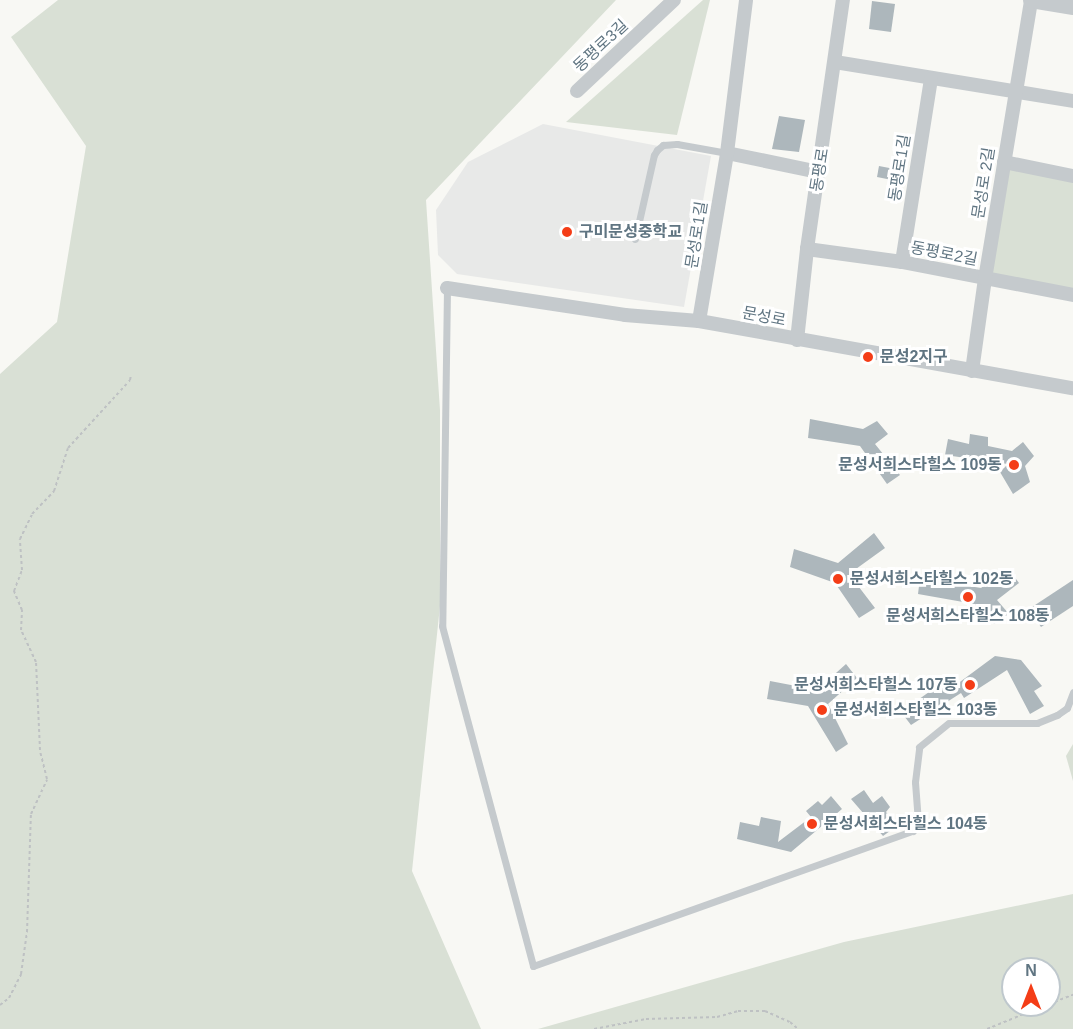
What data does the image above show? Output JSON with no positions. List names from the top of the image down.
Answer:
{
  "streets": {
    "street": [
      "동평로3길",
      "동평로1길",
      "동평로",
      "문성로 2길",
      "문성로1길",
      "동평로2길",
      "문성로"
    ]
  },
  "crossings": [
    ["동평로1길", "동평로2길"],
    ["동평로", "동평로2길"],
    ["동평로", "문성로"],
    ["문성로 2길", "동평로2길"],
    ["문성로 2길", "문성로"],
    ["문성로1길", "문성로"]
  ],
  "places": [
    "구미문성중학교",
    "문성2지구",
    "문성서희스타힐스 109동",
    "문성서희스타힐스 102동",
    "문성서희스타힐스 108동",
    "문성서희스타힐스 107동",
    "문성서희스타힐스 103동",
    "문성서희스타힐스 104동"
  ],
  "north": "top"
}
